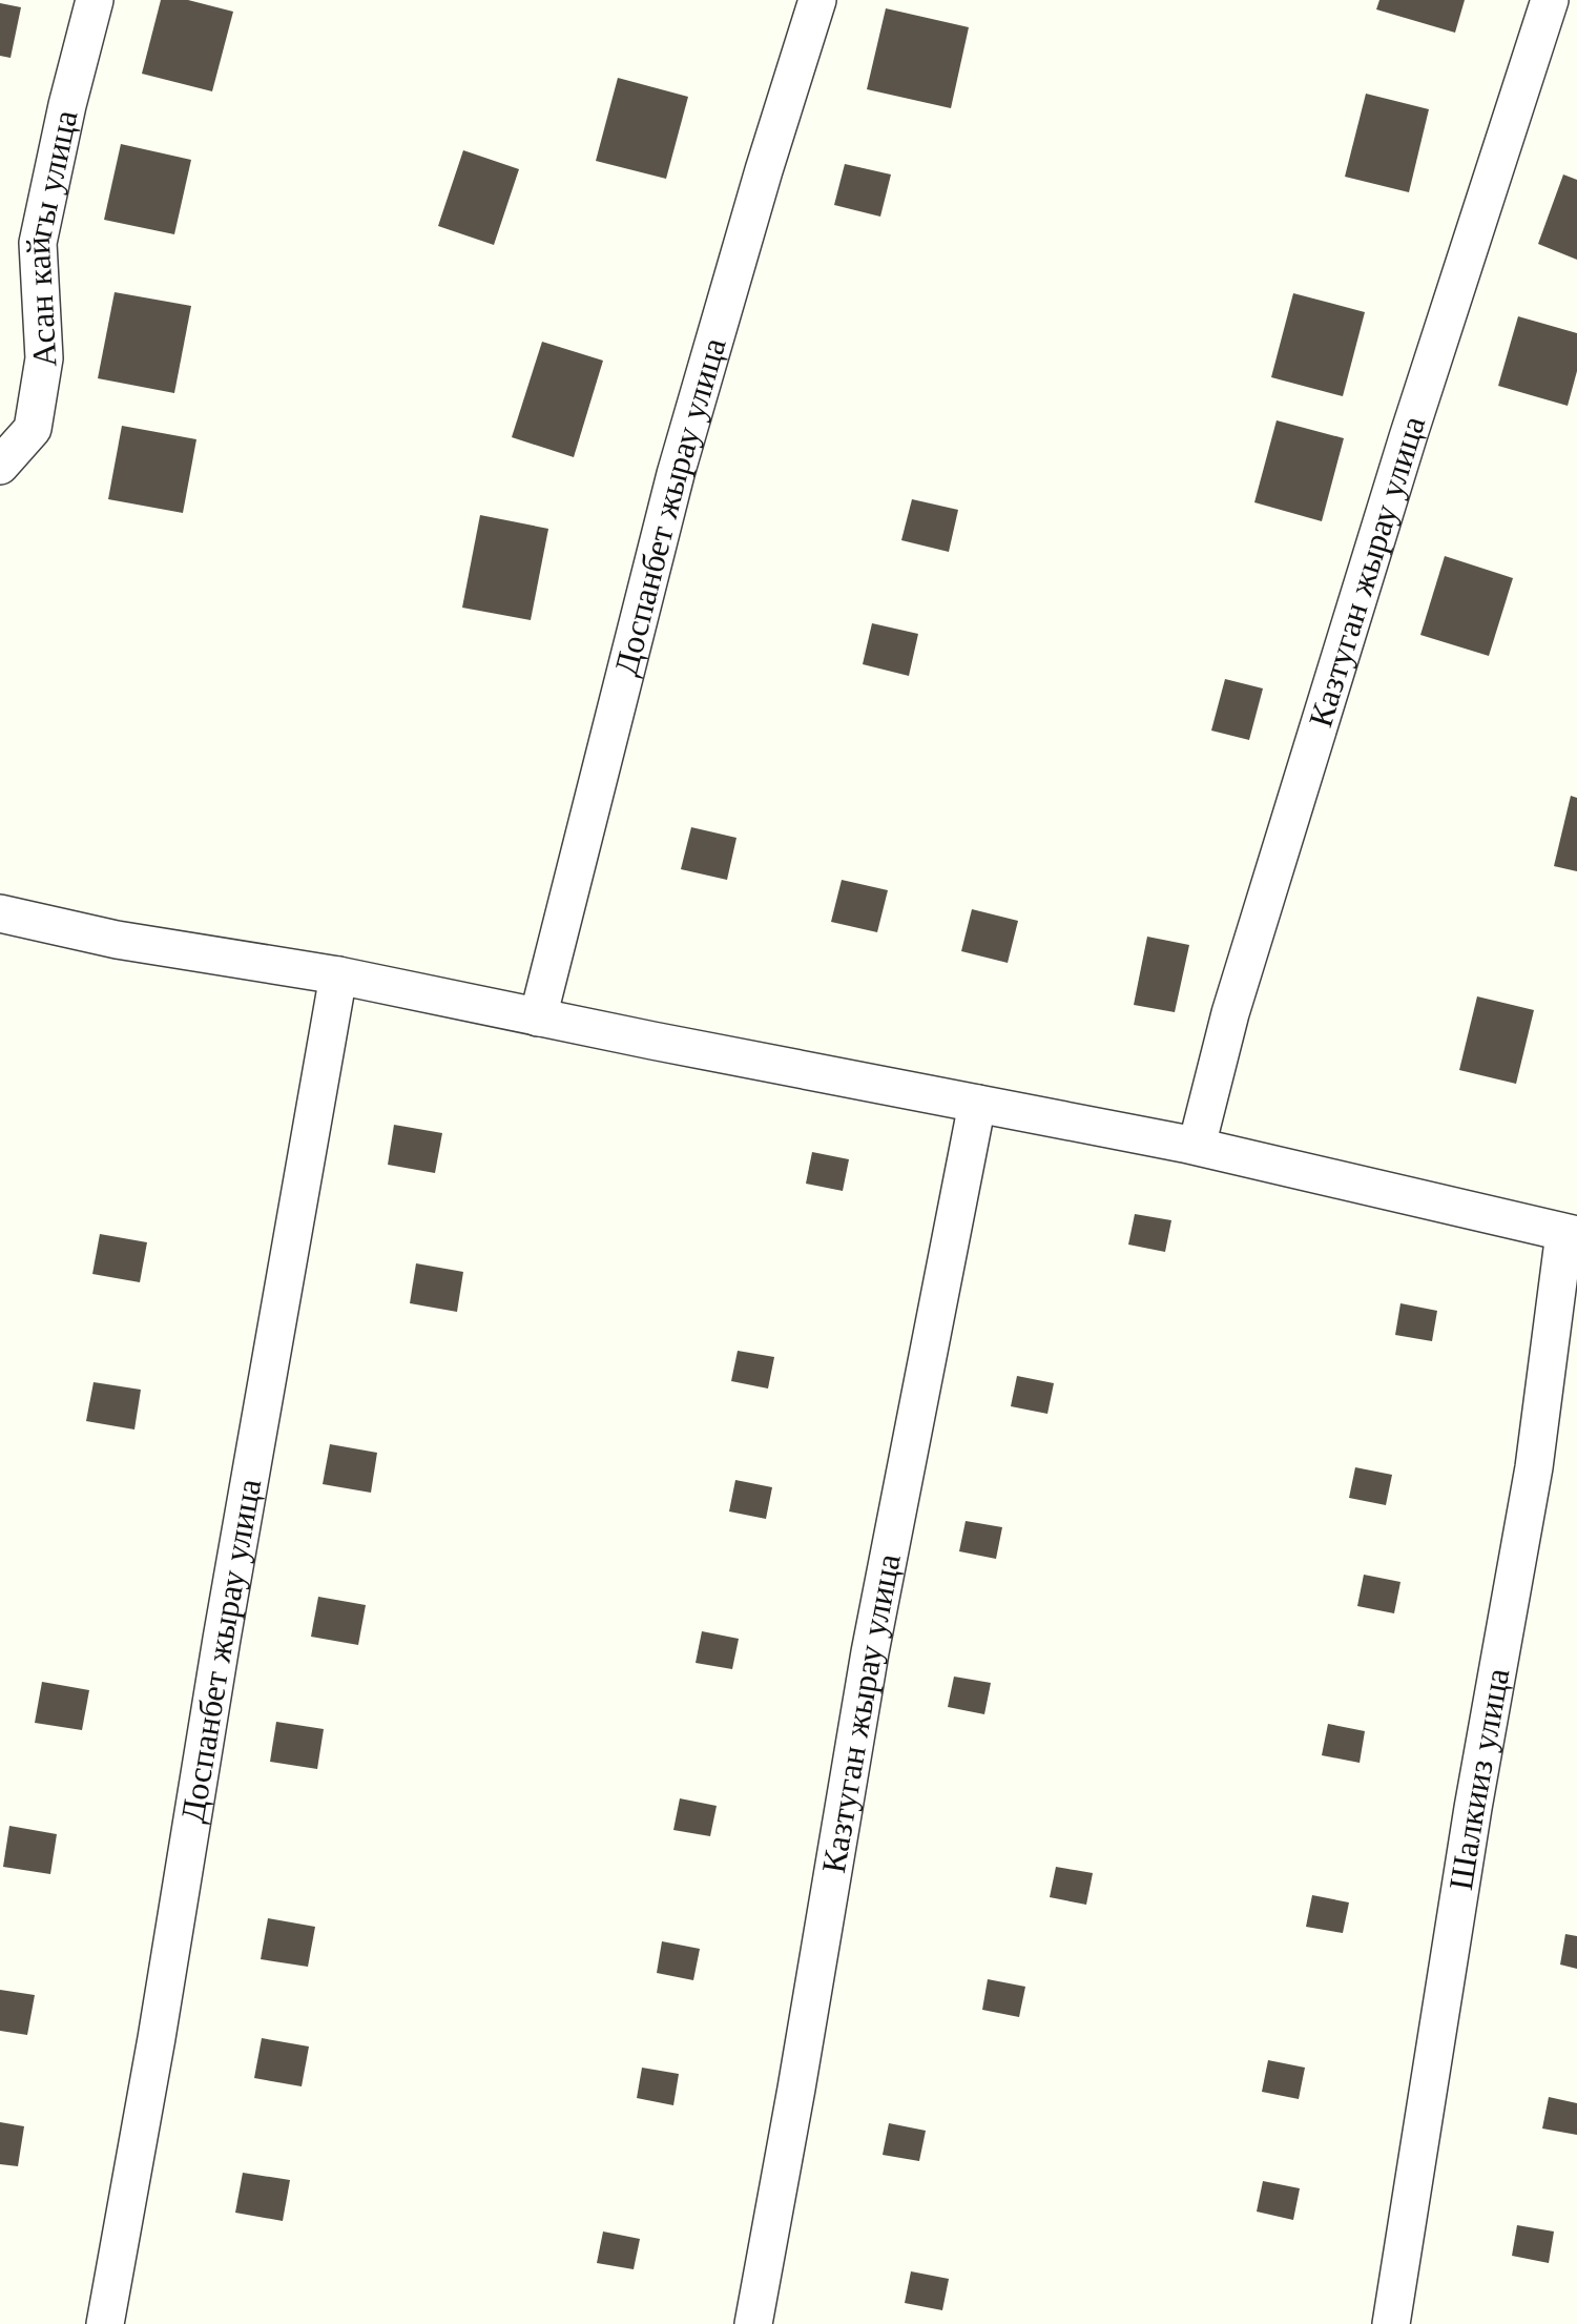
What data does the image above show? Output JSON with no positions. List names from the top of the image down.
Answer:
{
  "streets": {
    "street": [
      "Асан кайгы улица",
      "Доспанбет жырау улица",
      "Казтуган жырау улица",
      "Шалкииз улица"
    ]
  }
}
